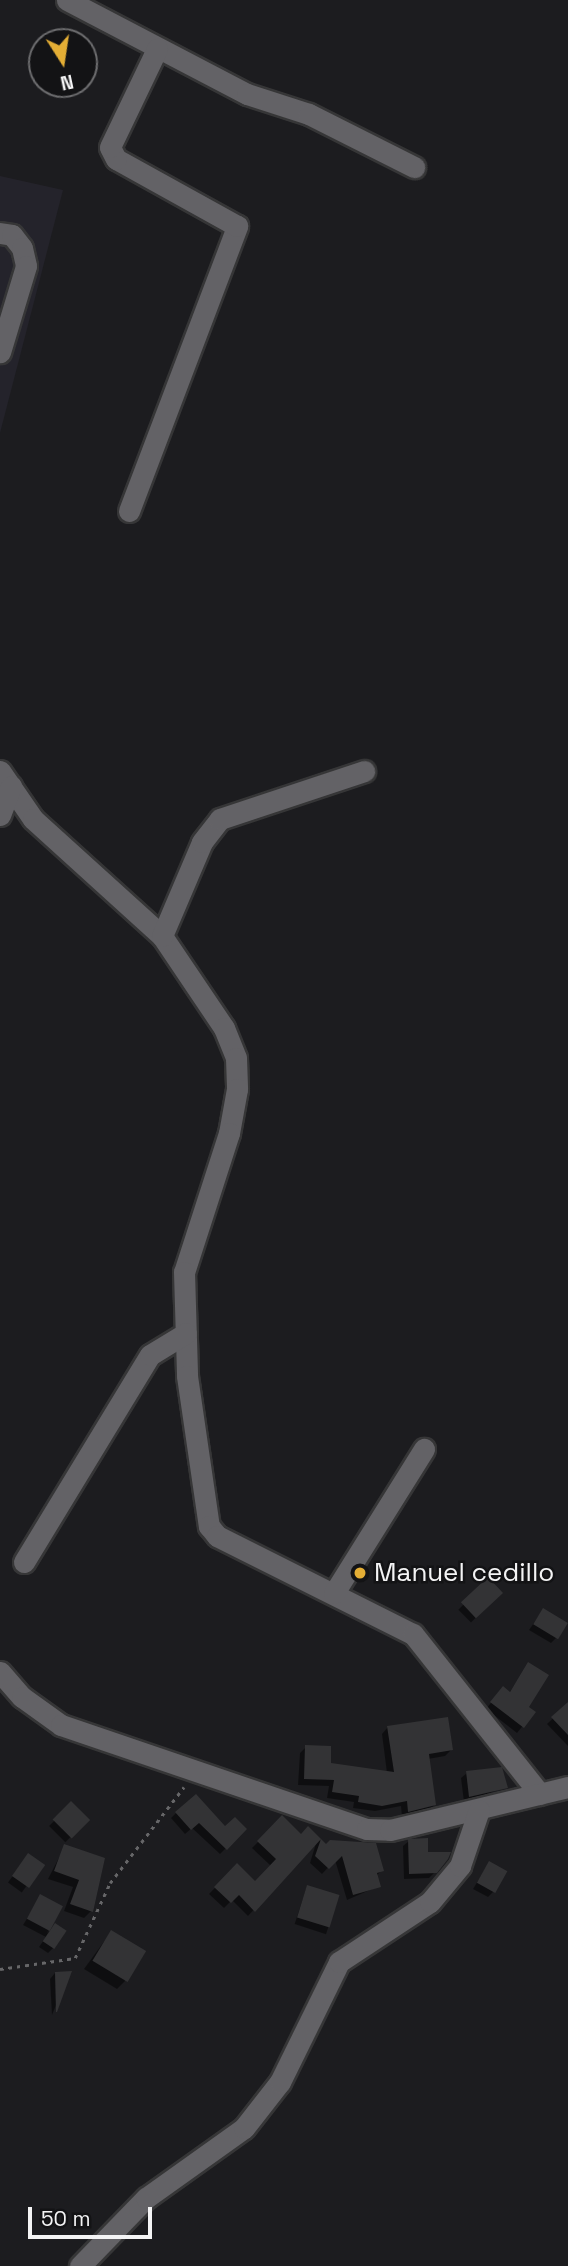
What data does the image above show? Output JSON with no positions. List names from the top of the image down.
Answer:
{
  "places": ["Manuel cedillo"],
  "scale_bar": "50 m",
  "north": "bottom"
}
